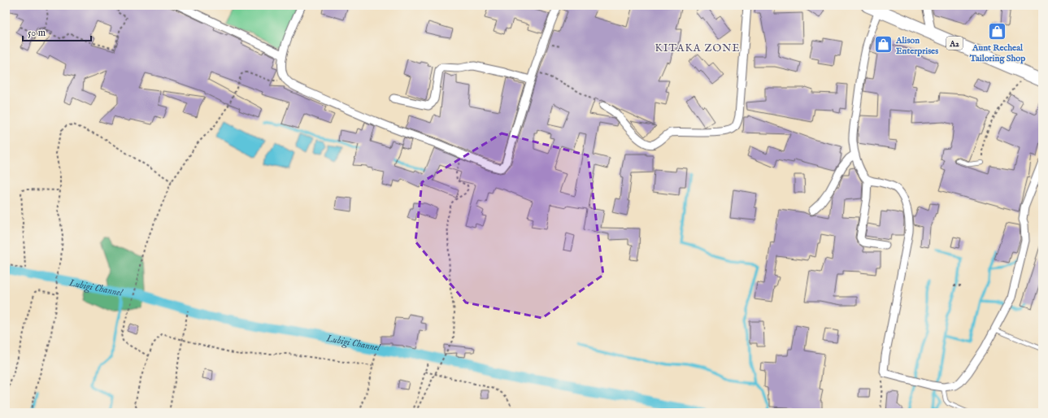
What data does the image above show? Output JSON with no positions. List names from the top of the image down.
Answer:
{
  "streets": {
    "main road": ["A2"]
  },
  "districts": ["KITAKA ZONE"],
  "water": ["Lubigi Channel"],
  "places": {
    "shop": ["Aunt Recheal Tailoring Shop", "Alison Enterprises"]
  },
  "scale_bar": "50 m"
}
